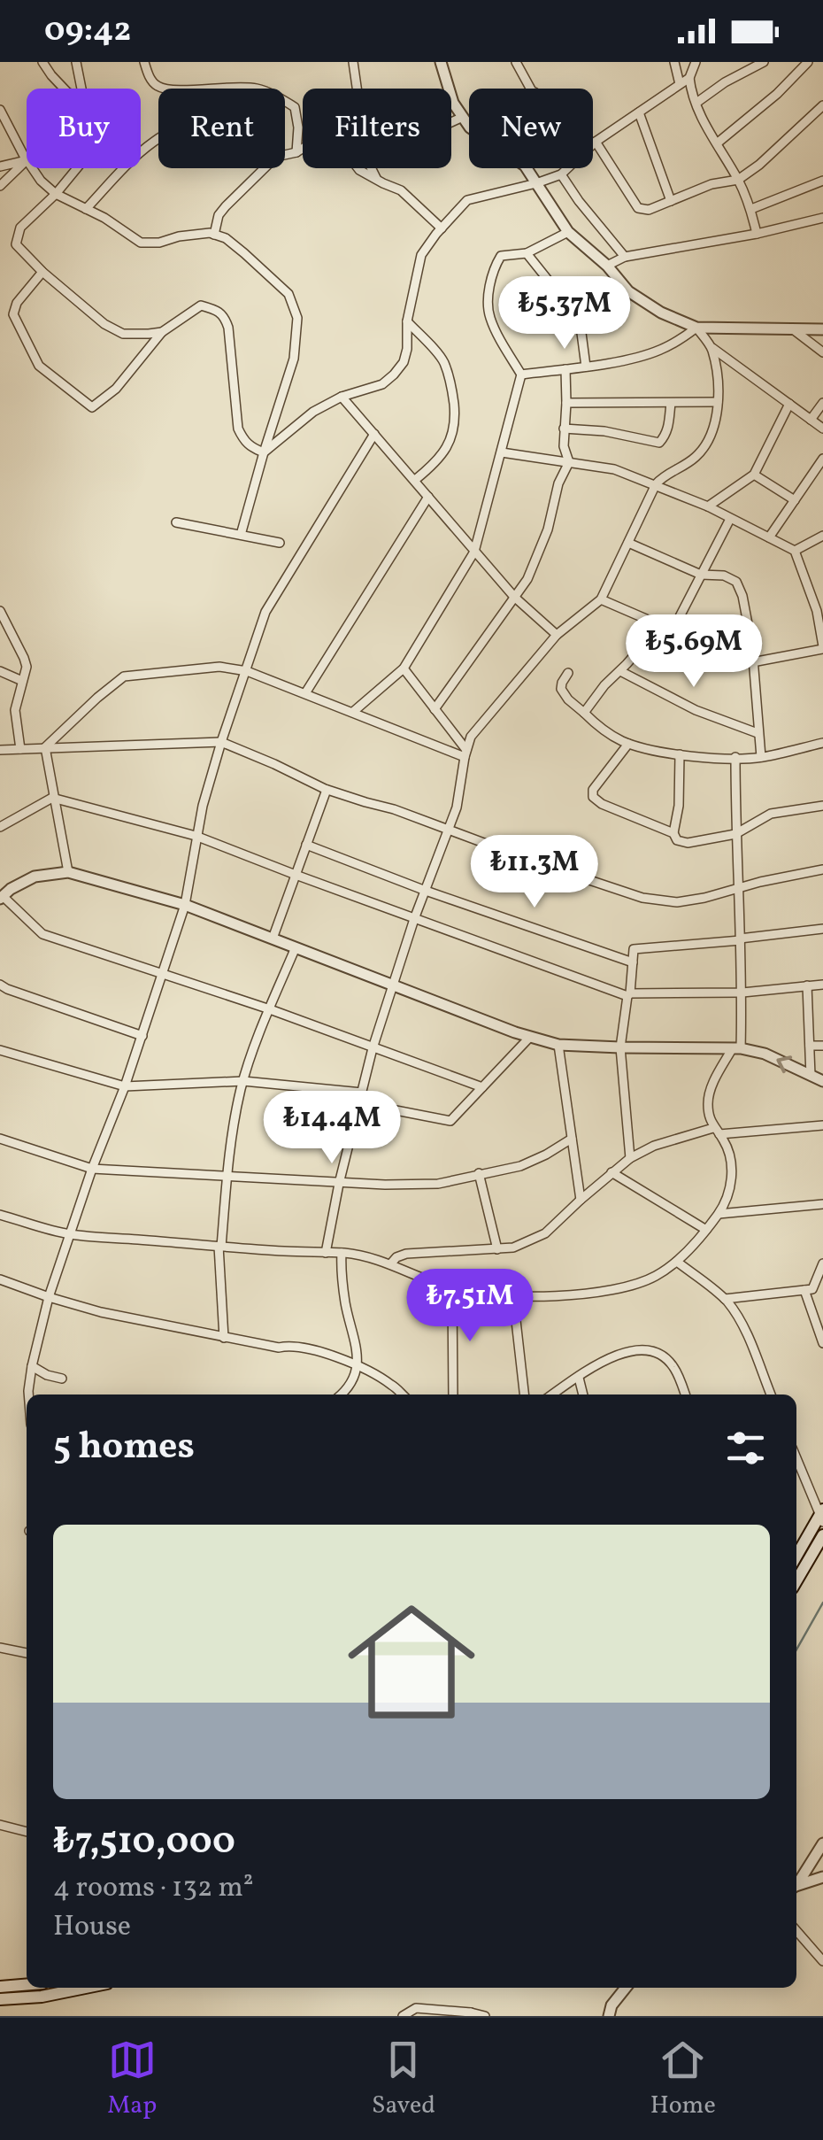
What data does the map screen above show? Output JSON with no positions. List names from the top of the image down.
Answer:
{
  "page": {
    "status": "09:42",
    "chip": [
      "Buy",
      "Rent",
      "Filters",
      "New"
    ],
    "price": [
      "₺5.37M",
      "₺5.69M",
      "₺11.3M",
      "₺14.4M",
      "₺7.51M"
    ],
    "heading": "5 homes",
    "list": [
      {
        "name": "₺7,510,000",
        "note": "4 rooms · 132 m² · House"
      }
    ],
    "tabs": ["Map", "Saved", "Home"]
  }
}
